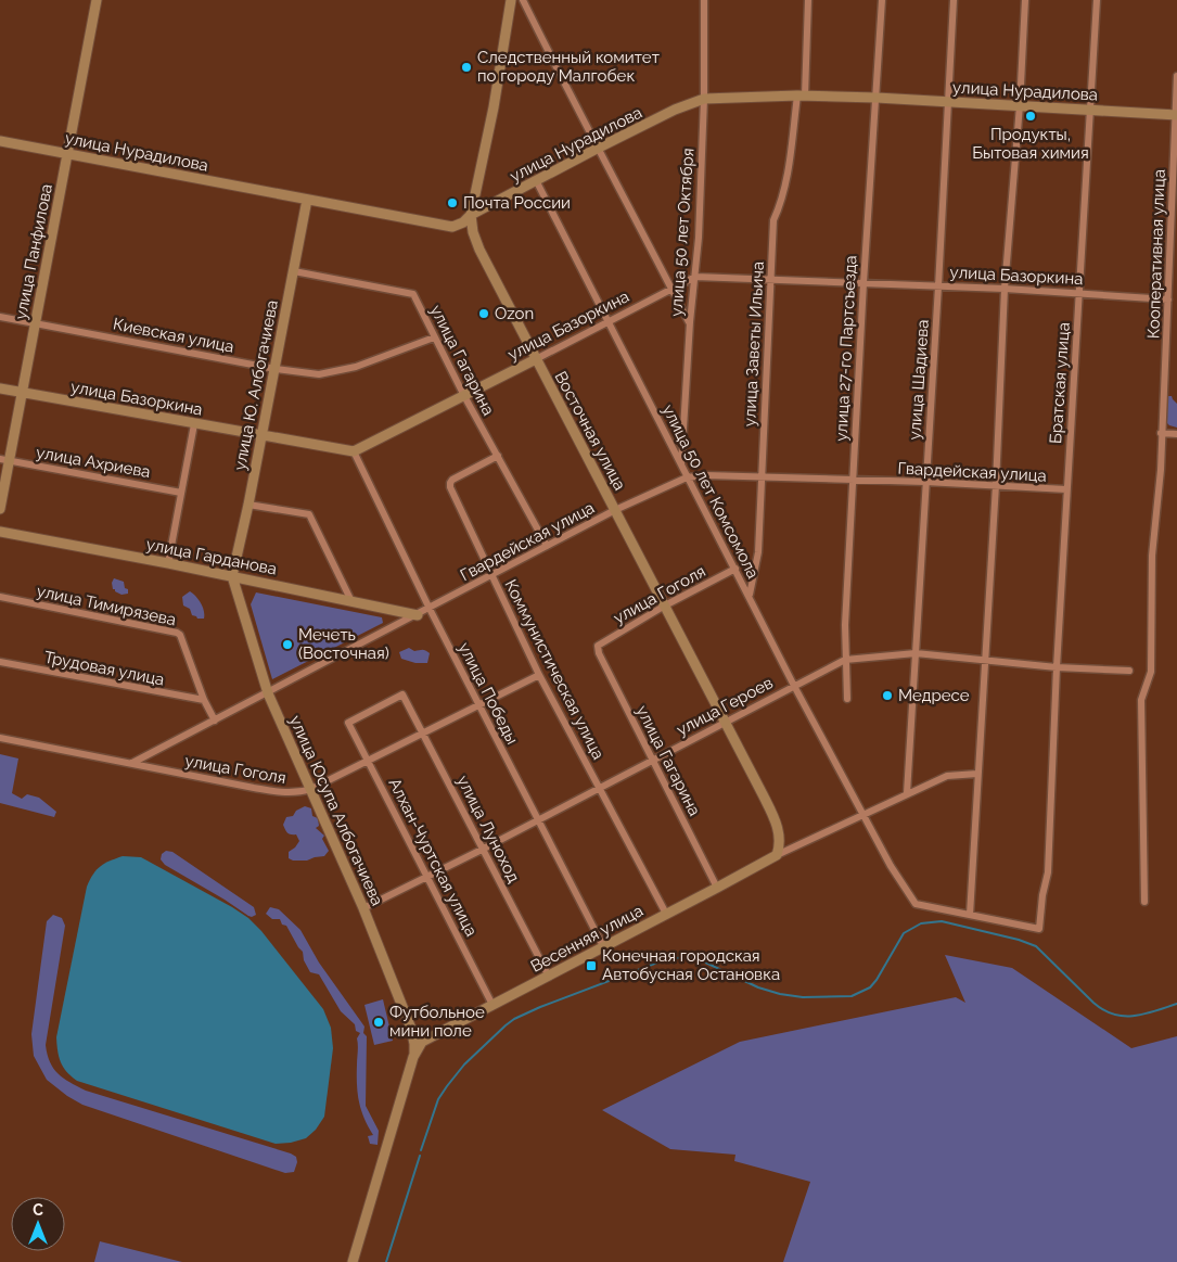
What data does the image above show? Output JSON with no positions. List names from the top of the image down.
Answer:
{
  "streets": {
    "street": [
      "улица Нурадилова",
      "улица 50 лет Октября",
      "улица Панфилова",
      "Кооперативная улица",
      "улица Базоркина",
      "Киевская улица",
      "улица Заветы Ильича",
      "улица 27-го Партсъезда",
      "улица Гагарина",
      "улица Шадиева",
      "Братская улица",
      "улица Ю. Албогачиева",
      "Восточная улица",
      "улица Ахриева",
      "Гвардейская улица",
      "улица 50 лет Комсомола",
      "улица Гарданова",
      "улица Гоголя",
      "улица Тимирязева",
      "Трудовая улица",
      "Коммунистическая улица",
      "улица Победы",
      "улица Героев",
      "улица Юсупа Албогачиева",
      "улица Луноход",
      "Алхан-Чуртская улица",
      "Весенняя улица"
    ]
  },
  "crossings": [
    ["улица Нурадилова", "улица 50 лет Октября"],
    ["улица Нурадилова", "улица Панфилова"],
    ["улица Нурадилова", "Кооперативная улица"],
    ["улица Нурадилова", "улица Заветы Ильича"],
    ["улица Нурадилова", "улица 27-го Партсъезда"],
    ["улица Нурадилова", "улица Шадиева"],
    ["улица Нурадилова", "Братская улица"],
    ["улица Нурадилова", "улица Ю. Албогачиева"],
    ["улица Нурадилова", "Восточная улица"],
    ["улица Нурадилова", "улица 50 лет Комсомола"],
    ["улица 50 лет Октября", "улица Базоркина"],
    ["улица 50 лет Октября", "улица 50 лет Комсомола"],
    ["улица Панфилова", "улица Базоркина"],
    ["улица Панфилова", "Киевская улица"],
    ["улица Панфилова", "улица Ахриева"],
    ["Кооперативная улица", "улица Базоркина"],
    ["улица Базоркина", "улица Заветы Ильича"],
    ["улица Базоркина", "улица 27-го Партсъезда"],
    ["улица Базоркина", "улица Гагарина"],
    ["улица Базоркина", "улица Шадиева"],
    ["улица Базоркина", "Братская улица"],
    ["улица Базоркина", "улица Ю. Албогачиева"],
    ["улица Базоркина", "Восточная улица"],
    ["улица Базоркина", "улица 50 лет Комсомола"],
    ["улица Базоркина", "улица Победы"],
    ["Киевская улица", "улица Гагарина"],
    ["Киевская улица", "улица Ю. Албогачиева"],
    ["улица Заветы Ильича", "Гвардейская улица"],
    ["улица Заветы Ильича", "улица 50 лет Комсомола"],
    ["улица 27-го Партсъезда", "Гвардейская улица"],
    ["улица 27-го Партсъезда", "улица Героев"],
    ["улица Гагарина", "улица Ю. Албогачиева"],
    ["улица Гагарина", "Гвардейская улица"],
    ["улица Гагарина", "улица Гоголя"],
    ["улица Гагарина", "Коммунистическая улица"],
    ["улица Гагарина", "улица Героев"],
    ["улица Гагарина", "Весенняя улица"],
    ["улица Шадиева", "Гвардейская улица"],
    ["улица Шадиева", "улица Героев"],
    ["улица Шадиева", "Весенняя улица"],
    ["Братская улица", "Гвардейская улица"],
    ["Братская улица", "улица 50 лет Комсомола"],
    ["Братская улица", "улица Героев"],
    ["улица Ю. Албогачиева", "улица Гарданова"],
    ["улица Ю. Албогачиева", "улица Юсупа Албогачиева"],
    ["Восточная улица", "Гвардейская улица"],
    ["Восточная улица", "улица Гоголя"],
    ["Восточная улица", "улица Героев"],
    ["Восточная улица", "Весенняя улица"],
    ["Гвардейская улица", "улица 50 лет Комсомола"],
    ["Гвардейская улица", "улица Гарданова"],
    ["Гвардейская улица", "улица Гоголя"],
    ["Гвардейская улица", "улица Тимирязева"],
    ["Гвардейская улица", "Коммунистическая улица"],
    ["Гвардейская улица", "улица Победы"],
    ["Гвардейская улица", "улица Юсупа Албогачиева"],
    ["улица 50 лет Комсомола", "улица Гоголя"],
    ["улица 50 лет Комсомола", "улица Героев"],
    ["улица 50 лет Комсомола", "Весенняя улица"],
    ["улица Гарданова", "улица Юсупа Албогачиева"],
    ["улица Гоголя", "Коммунистическая улица"],
    ["улица Гоголя", "улица Победы"],
    ["улица Гоголя", "улица Юсупа Албогачиева"],
    ["улица Гоголя", "улица Луноход"],
    ["улица Гоголя", "Алхан-Чуртская улица"],
    ["улица Тимирязева", "Трудовая улица"],
    ["Коммунистическая улица", "улица Героев"],
    ["Коммунистическая улица", "Весенняя улица"],
    ["улица Победы", "улица Героев"],
    ["улица Победы", "Весенняя улица"],
    ["улица Героев", "улица Юсупа Албогачиева"],
    ["улица Героев", "улица Луноход"],
    ["улица Героев", "Алхан-Чуртская улица"],
    ["улица Юсупа Албогачиева", "Весенняя улица"],
    ["улица Луноход", "Алхан-Чуртская улица"],
    ["улица Луноход", "Весенняя улица"],
    ["Алхан-Чуртская улица", "Весенняя улица"]
  ],
  "places": {
    "other": [
      "Следственный комитет по городу Малгобек",
      "Продукты, Бытовая химия",
      "Почта России",
      "Ozon",
      "Мечеть (Восточная)",
      "Медресе",
      "Футбольное мини поле"
    ],
    "transit": ["Конечная городская Автобусная Остановка"]
  },
  "north": "top"
}
